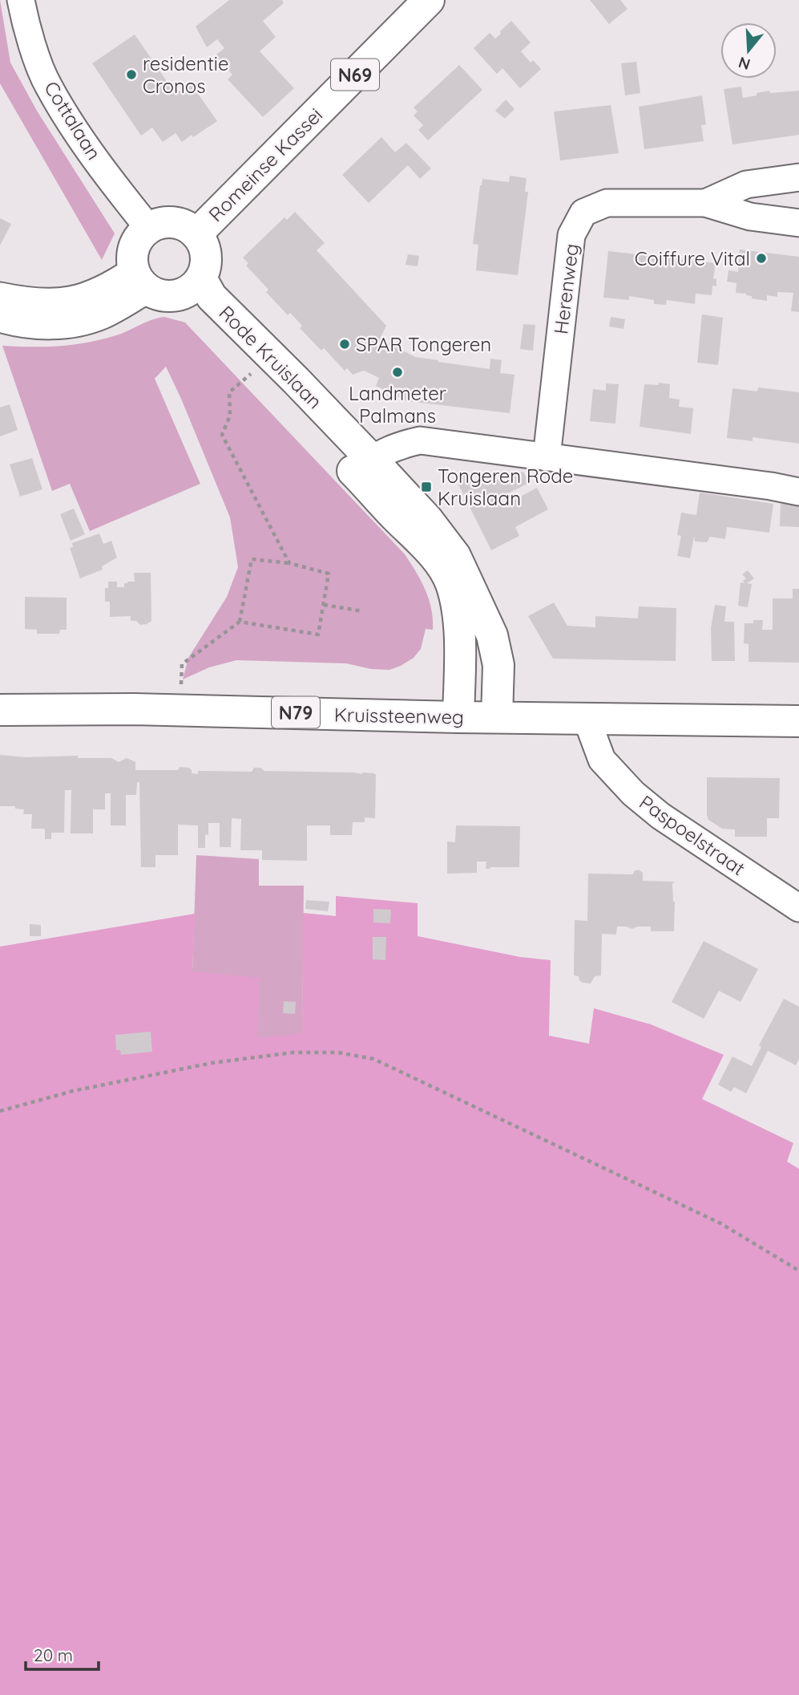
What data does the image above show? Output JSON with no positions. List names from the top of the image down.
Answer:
{
  "streets": {
    "main road": [
      "N69",
      "Romeinse Kassei",
      "Rode Kruislaan",
      "N79",
      "Kruissteenweg"
    ],
    "street": ["Cottalaan", "Herenweg", "Paspoelstraat"]
  },
  "crossings": [
    ["Cottalaan", "Romeinse Kassei"],
    ["Cottalaan", "Rode Kruislaan"],
    ["Romeinse Kassei", "Rode Kruislaan"],
    ["Rode Kruislaan", "Kruissteenweg"],
    ["Kruissteenweg", "Paspoelstraat"]
  ],
  "places": {
    "other": [
      "residentie Cronos",
      "Coiffure Vital",
      "SPAR Tongeren",
      "Landmeter Palmans"
    ],
    "transit": ["Tongeren Rode Kruislaan"]
  },
  "scale_bar": "20 m",
  "north": "bottom"
}
